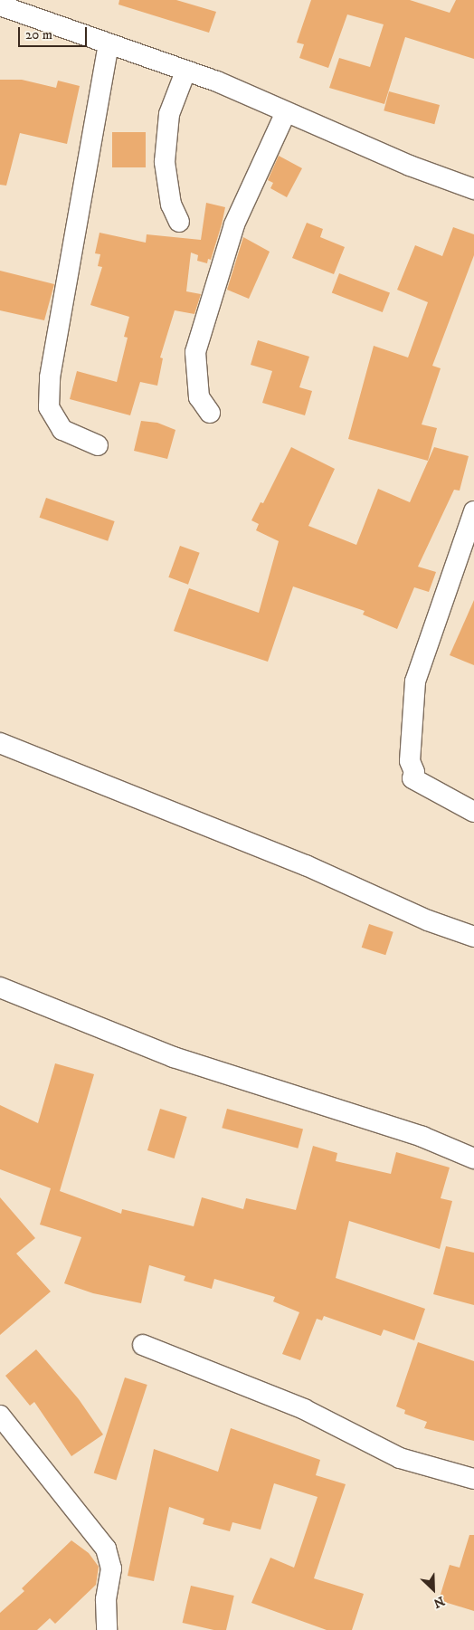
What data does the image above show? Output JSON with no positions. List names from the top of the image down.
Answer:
{
  "scale_bar": "20 m",
  "north": "bottom right"
}
